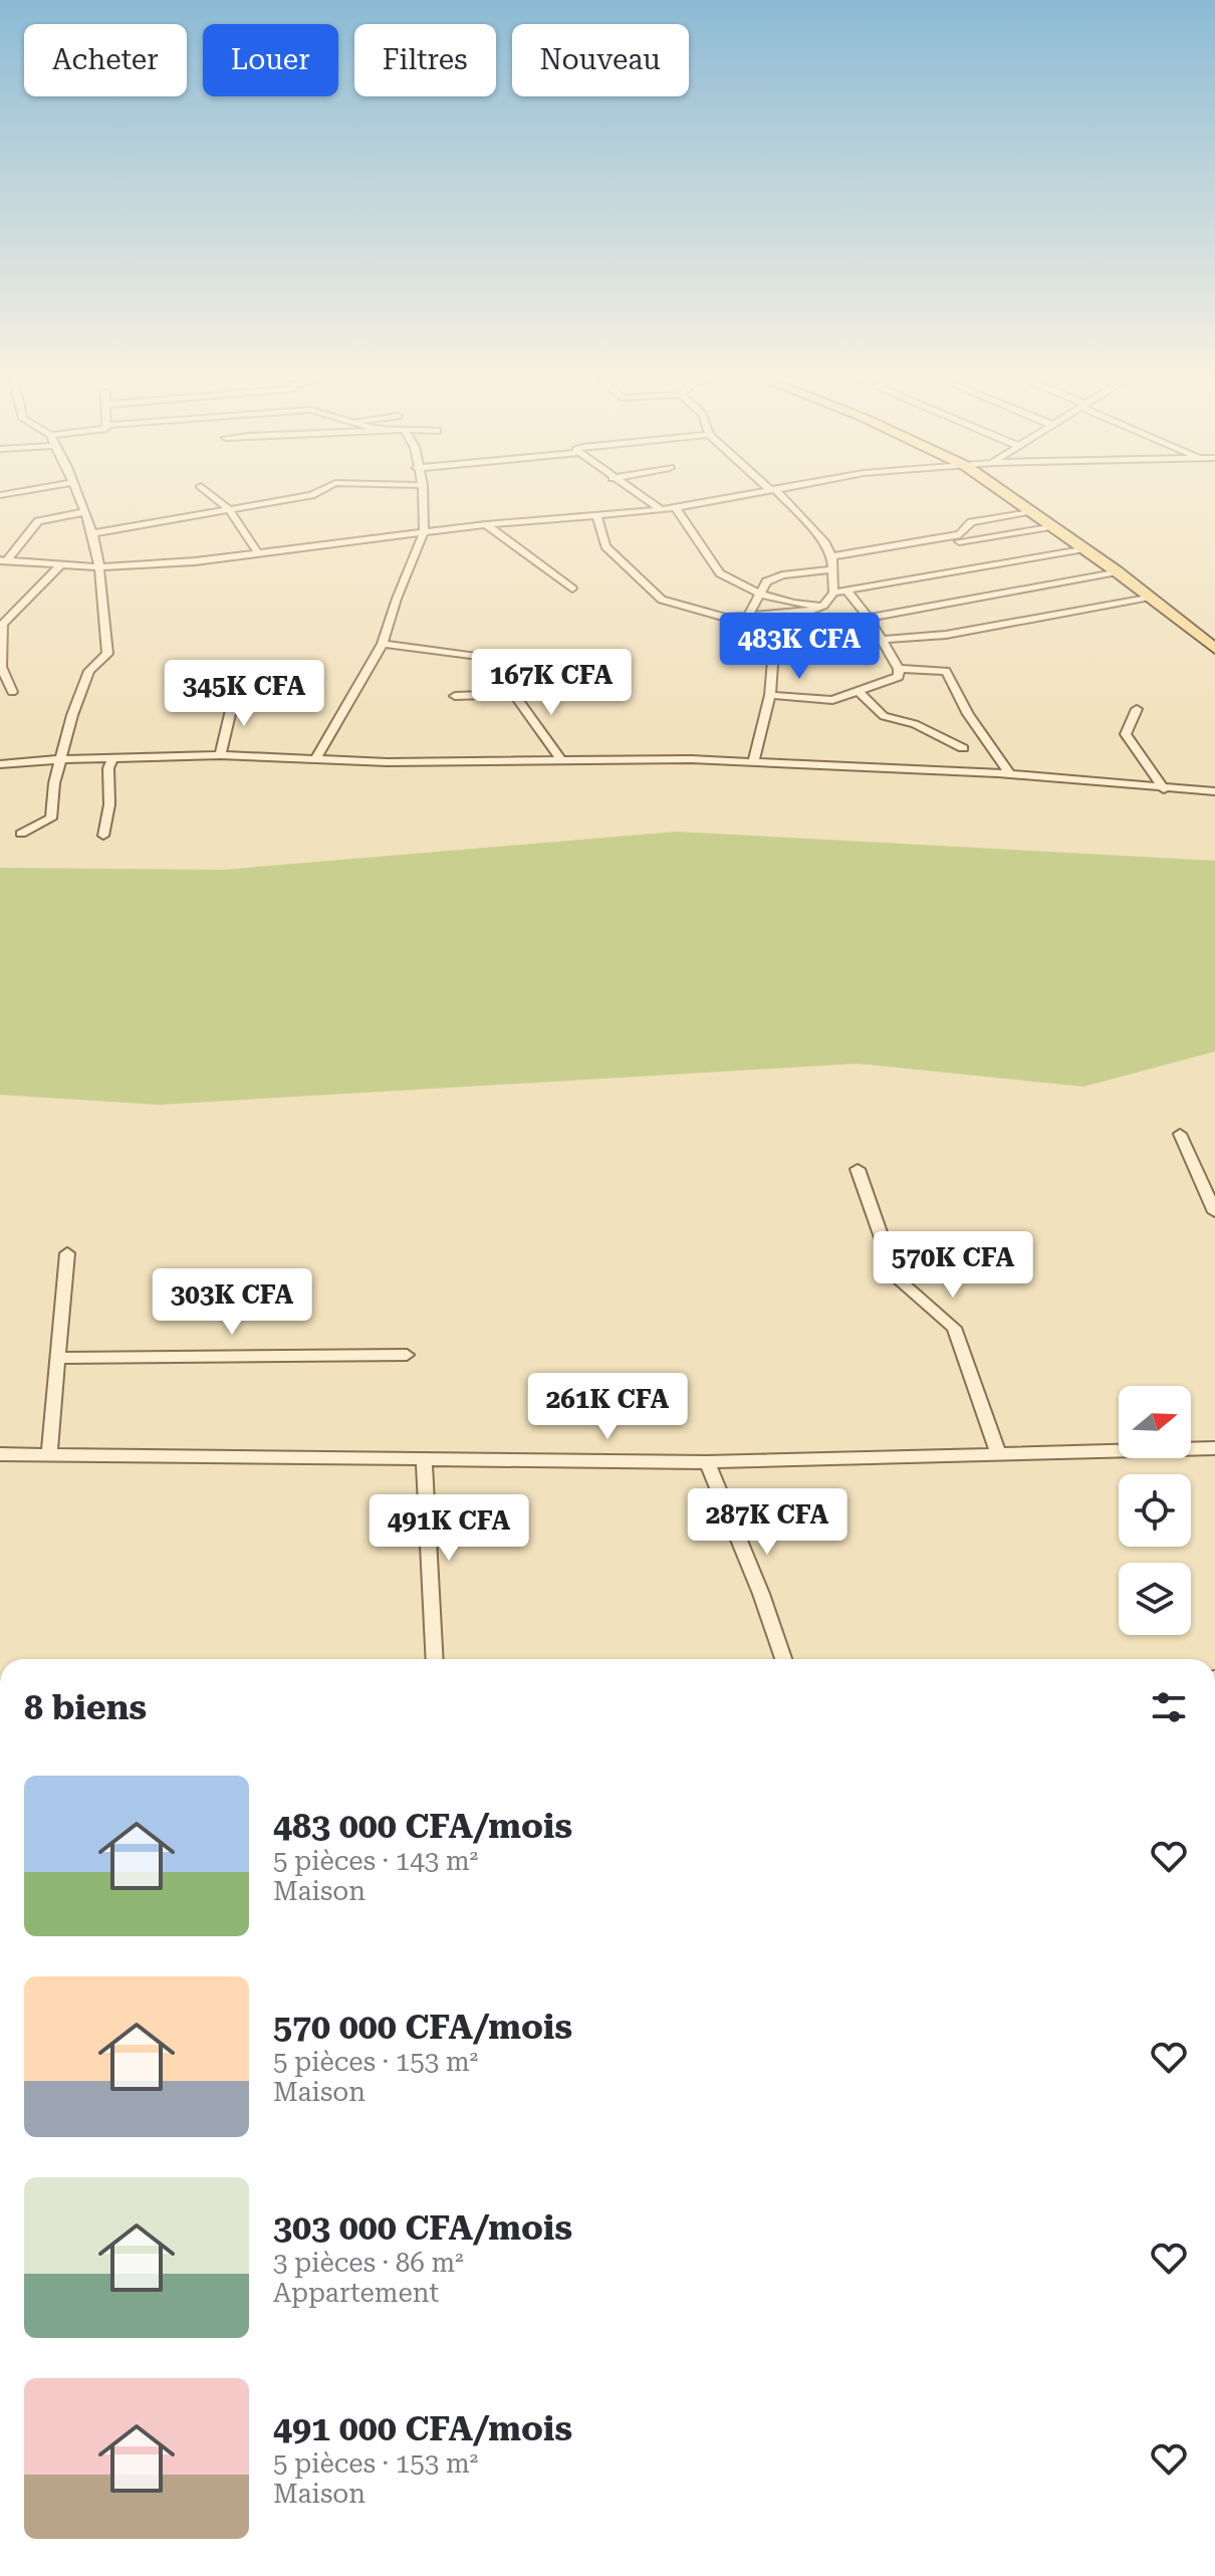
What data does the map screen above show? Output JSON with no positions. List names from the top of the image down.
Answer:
{
  "north": "right",
  "page": {
    "chip": [
      "Acheter",
      "Louer",
      "Filtres",
      "Nouveau"
    ],
    "price": [
      "483K CFA",
      "167K CFA",
      "345K CFA",
      "570K CFA",
      "303K CFA",
      "261K CFA",
      "287K CFA",
      "491K CFA"
    ],
    "heading": "8 biens",
    "list": [
      {
        "name": "483 000 CFA/mois",
        "note": "5 pièces · 143 m² · Maison"
      },
      {
        "name": "570 000 CFA/mois",
        "note": "5 pièces · 153 m² · Maison"
      },
      {
        "name": "303 000 CFA/mois",
        "note": "3 pièces · 86 m² · Appartement"
      },
      {
        "name": "491 000 CFA/mois",
        "note": "5 pièces · 153 m² · Maison"
      }
    ]
  }
}
